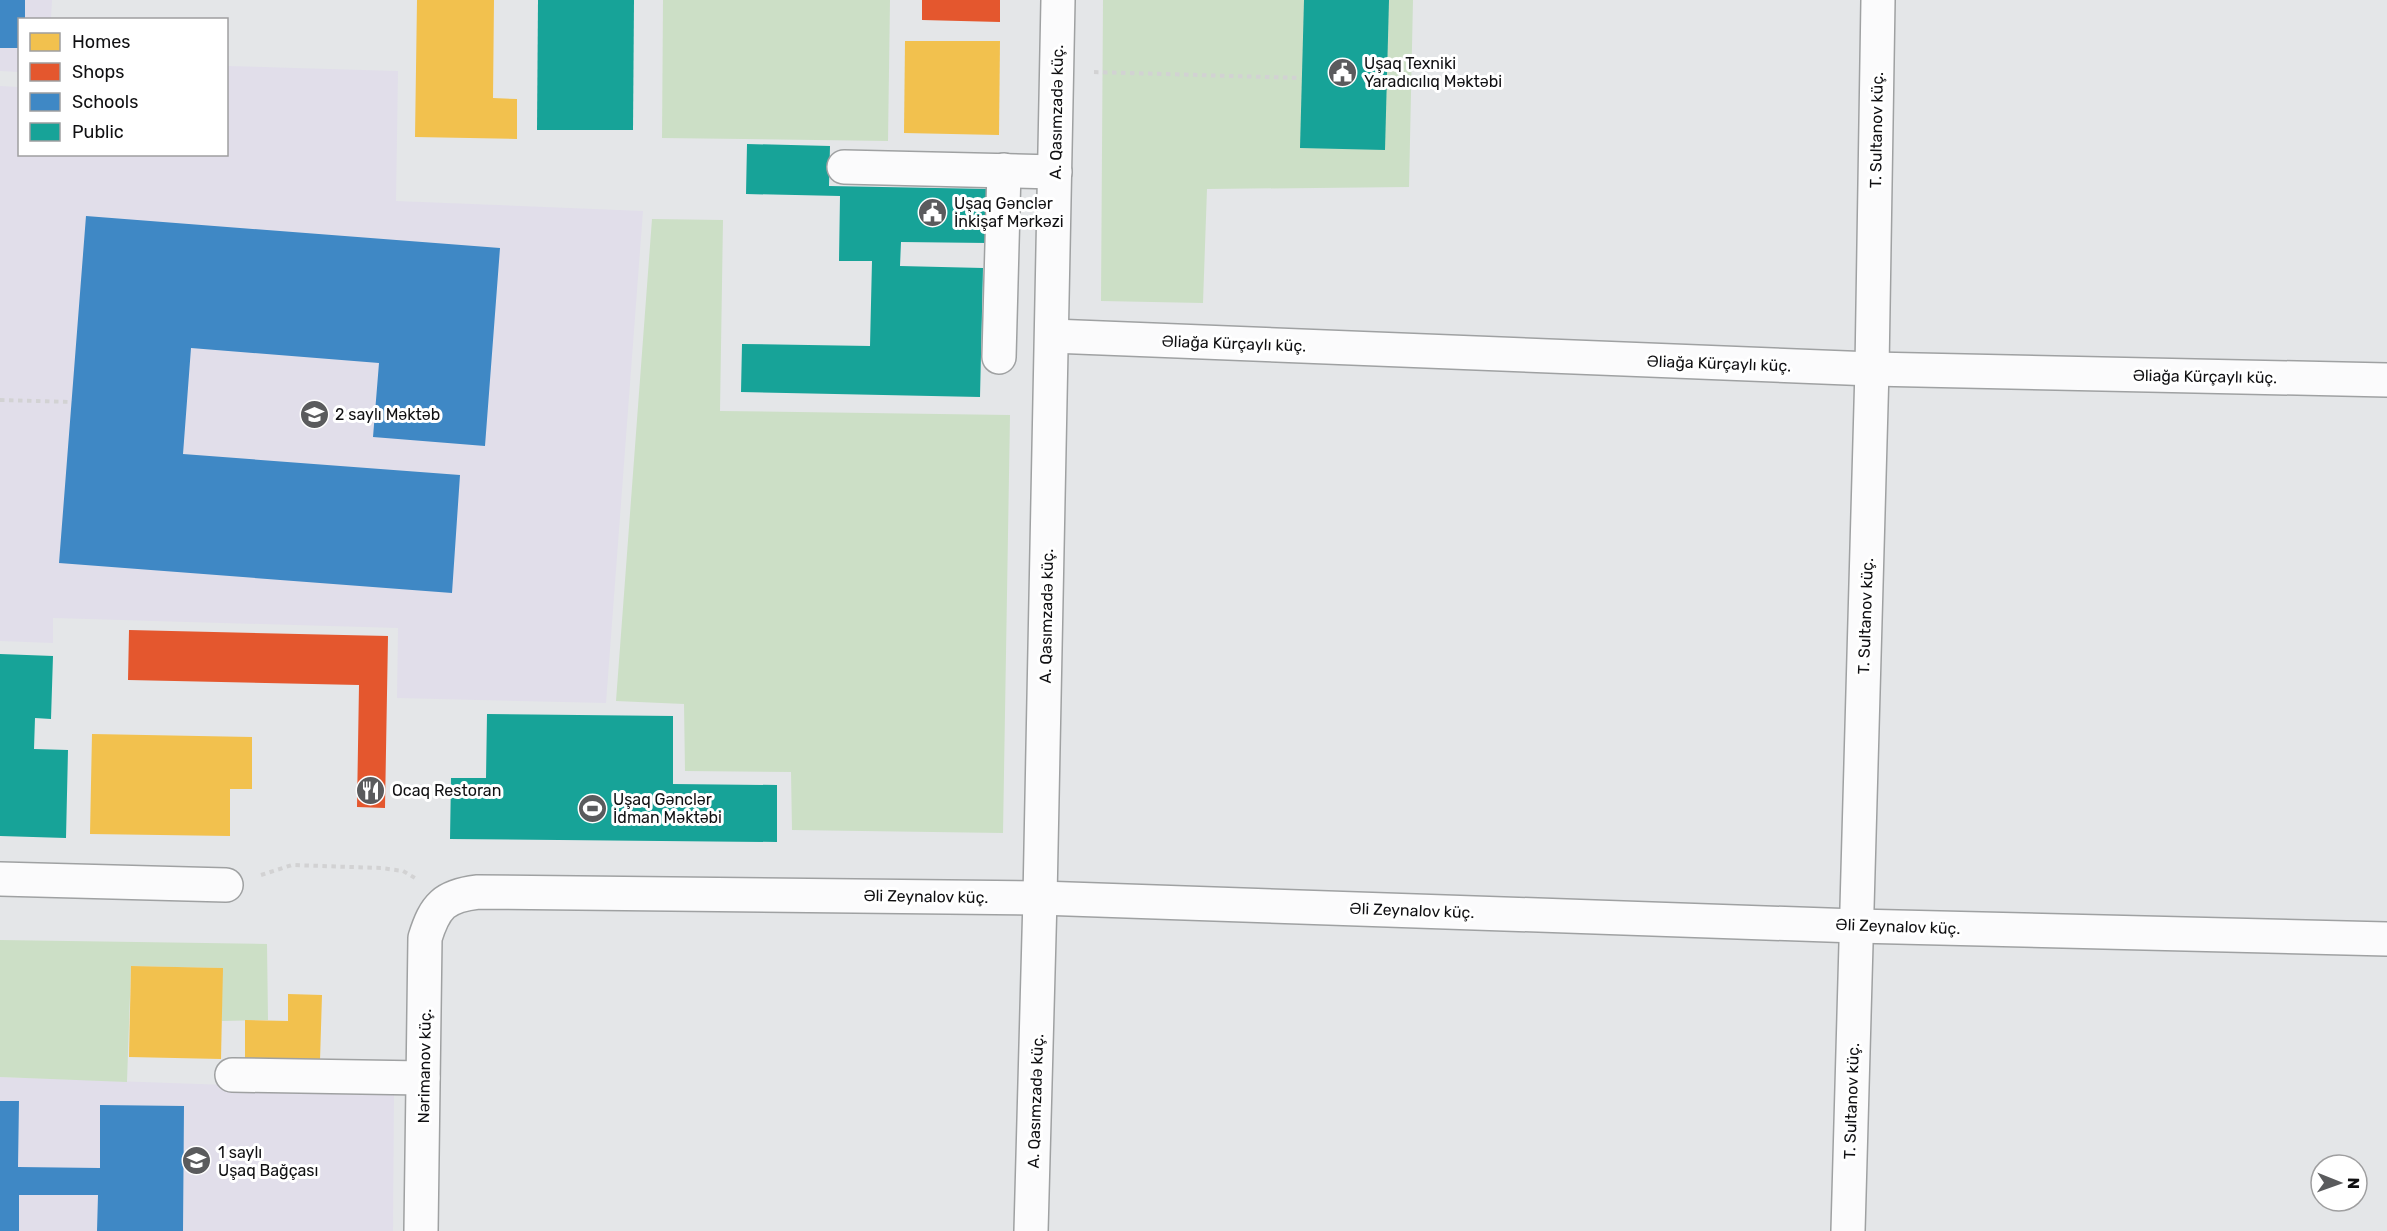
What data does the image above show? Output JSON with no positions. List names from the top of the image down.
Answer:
{
  "streets": {
    "street": [
      "A. Qasımzadə küç.",
      "T. Sultanov küç.",
      "Əliağa Kürçaylı küç.",
      "Əli Zeynalov küç.",
      "Nərimanov küç."
    ]
  },
  "crossings": [
    ["A. Qasımzadə küç.", "Əliağa Kürçaylı küç."],
    ["A. Qasımzadə küç.", "Əli Zeynalov küç."],
    ["T. Sultanov küç.", "Əliağa Kürçaylı küç."],
    ["T. Sultanov küç.", "Əli Zeynalov küç."],
    ["Əli Zeynalov küç.", "Nərimanov küç."]
  ],
  "places": {
    "public building": ["Uşaq Texniki Yaradıcılıq Məktəbi", "Uşaq Gənclər İnkişaf Mərkəzi"],
    "school or university": ["2 saylı Məktəb", "1 saylı Uşaq Bağçası"],
    "restaurant": ["Ocaq Restoran"],
    "sports": ["Uşaq Gənclər İdman Məktəbi"]
  },
  "legend": [
    "Homes",
    "Shops",
    "Schools",
    "Public"
  ],
  "north": "right"
}
